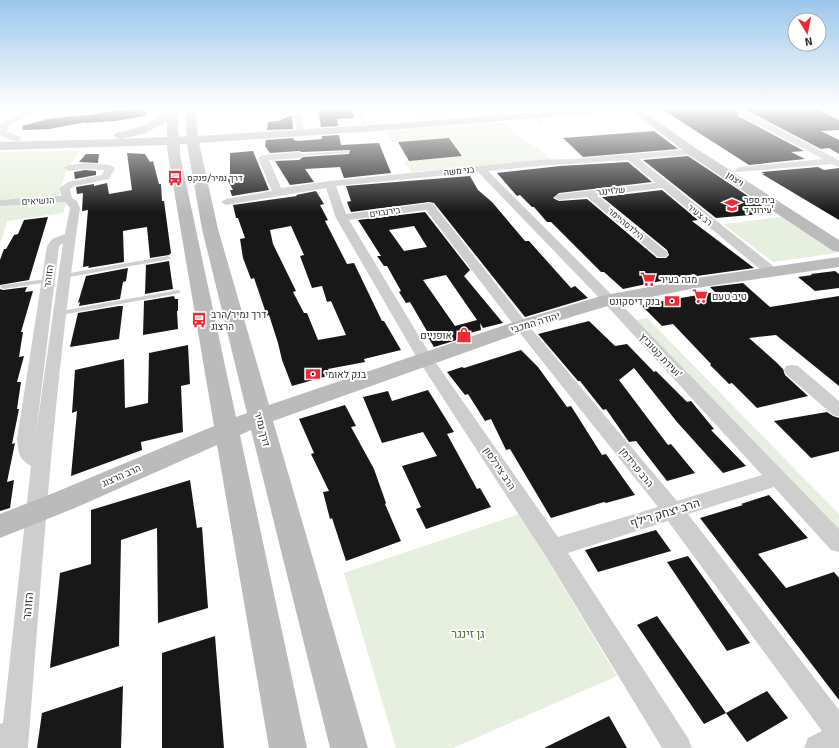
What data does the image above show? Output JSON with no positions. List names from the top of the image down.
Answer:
{
  "streets": {
    "main road": [
      "ויצמן",
      "יהודה המכבי",
      "דרך נמיר",
      "הרב הרצוג"
    ],
    "street": [
      "בני משה",
      "שלזינגר",
      "הנשיאים",
      "בירנבוים",
      "רב צעיר",
      "הילדסהיימר",
      "הזוהר",
      "ועידת קטוביץ'",
      "הרב פרידמן",
      "הרב צירלסון",
      "הרב יצחק רילף"
    ]
  },
  "crossings": [
    ["בני משה", "ויצמן"],
    ["בני משה", "רב צעיר"],
    ["בני משה", "ועידת קטוביץ'"],
    ["בני משה", "הרב צירלסון"],
    ["שלזינגר", "רב צעיר"],
    ["שלזינגר", "הילדסהיימר"],
    ["הנשיאים", "הזוהר"],
    ["בירנבוים", "הרב פרידמן"],
    ["בירנבוים", "הרב צירלסון"],
    ["רב צעיר", "יהודה המכבי"],
    ["הזוהר", "הרב הרצוג"],
    ["יהודה המכבי", "ועידת קטוביץ'"],
    ["יהודה המכבי", "דרך נמיר"],
    ["יהודה המכבי", "הרב פרידמן"],
    ["יהודה המכבי", "הרב צירלסון"],
    ["יהודה המכבי", "הרב הרצוג"],
    ["ועידת קטוביץ'", "הרב יצחק רילף"],
    ["דרך נמיר", "הרב הרצוג"],
    ["הרב פרידמן", "הרב יצחק רילף"],
    ["הרב צירלסון", "הרב יצחק רילף"]
  ],
  "parks": ["גן זינגר"],
  "places": {
    "bus stop": ["דרך נמיר/פנקס", "דרך נמיר/הרב הרצוג"],
    "school or university": ["בית ספר עירוני ד'"],
    "supermarket": ["מגה בעיר", "טיב טעם"],
    "bank": ["בנק דיסקונט", "בנק לאומי"],
    "shop": ["אופניים"]
  },
  "north": "bottom"
}
